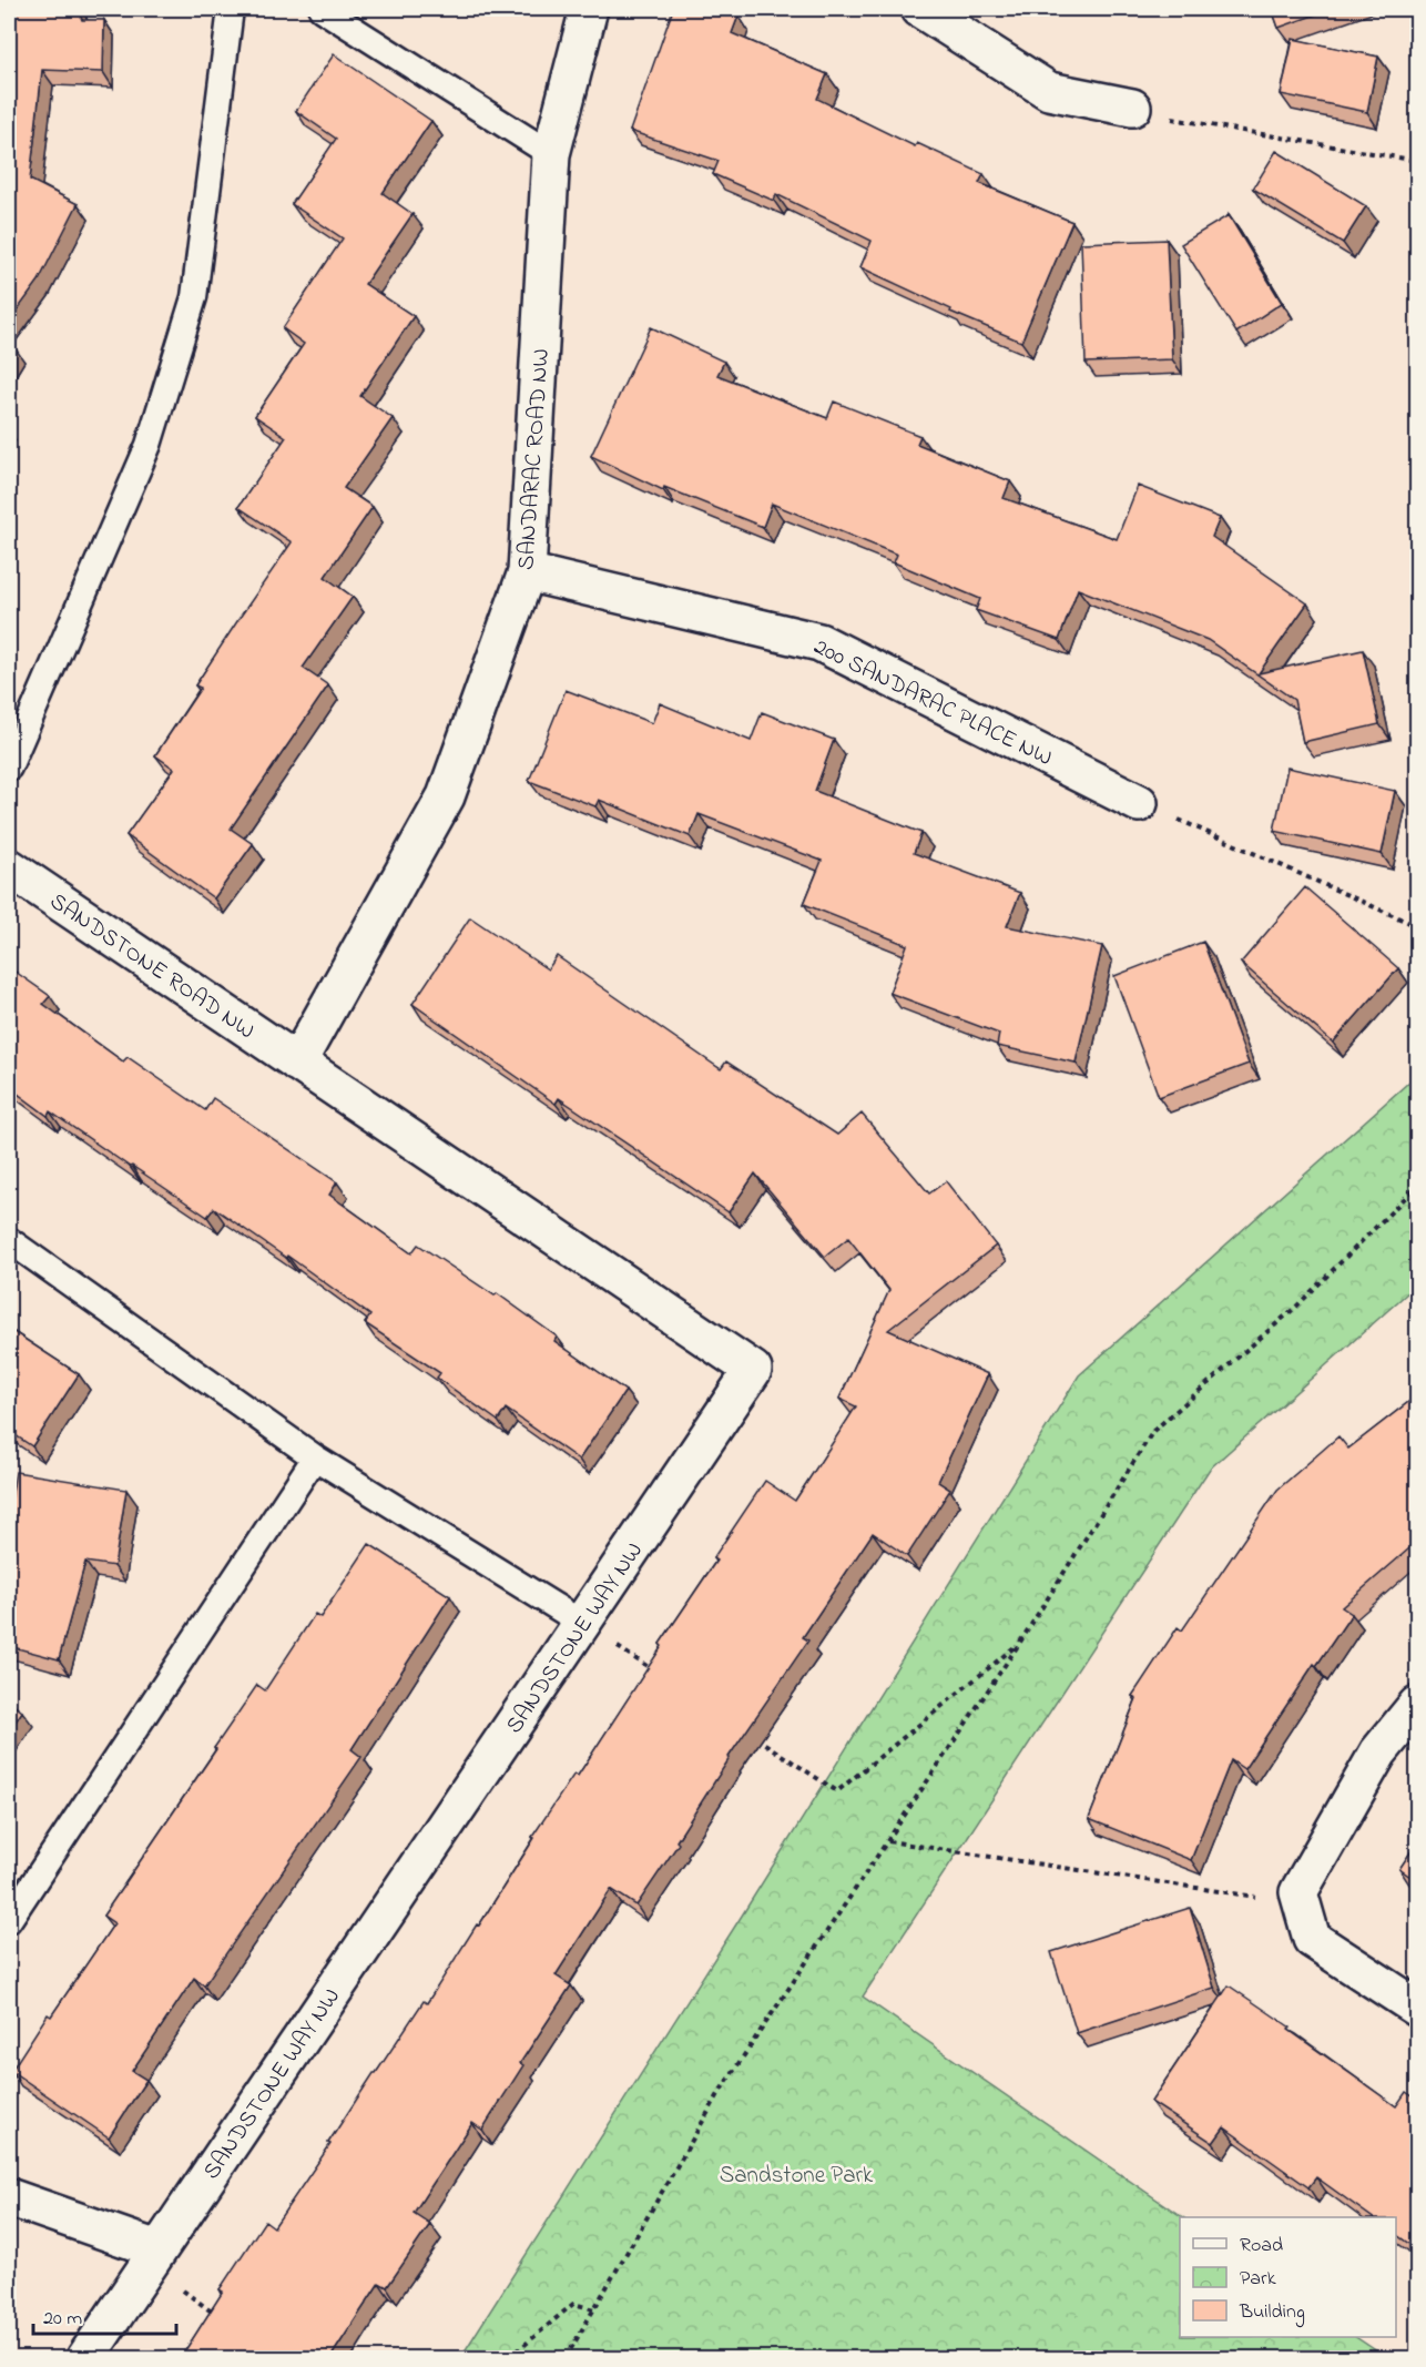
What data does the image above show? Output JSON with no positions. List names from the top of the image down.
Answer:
{
  "streets": {
    "street": [
      "SANDARAC ROAD NW",
      "200 SANDARAC PLACE NW",
      "SANDSTONE ROAD NW",
      "SANDSTONE WAY NW"
    ]
  },
  "crossings": [
    ["SANDARAC ROAD NW", "200 SANDARAC PLACE NW"],
    ["SANDARAC ROAD NW", "SANDSTONE ROAD NW"],
    ["SANDARAC ROAD NW", "SANDSTONE WAY NW"],
    ["SANDSTONE ROAD NW", "SANDSTONE WAY NW"]
  ],
  "parks": ["Sandstone Park"],
  "legend": ["Road", "Park", "Building"],
  "scale_bar": "20 m"
}
